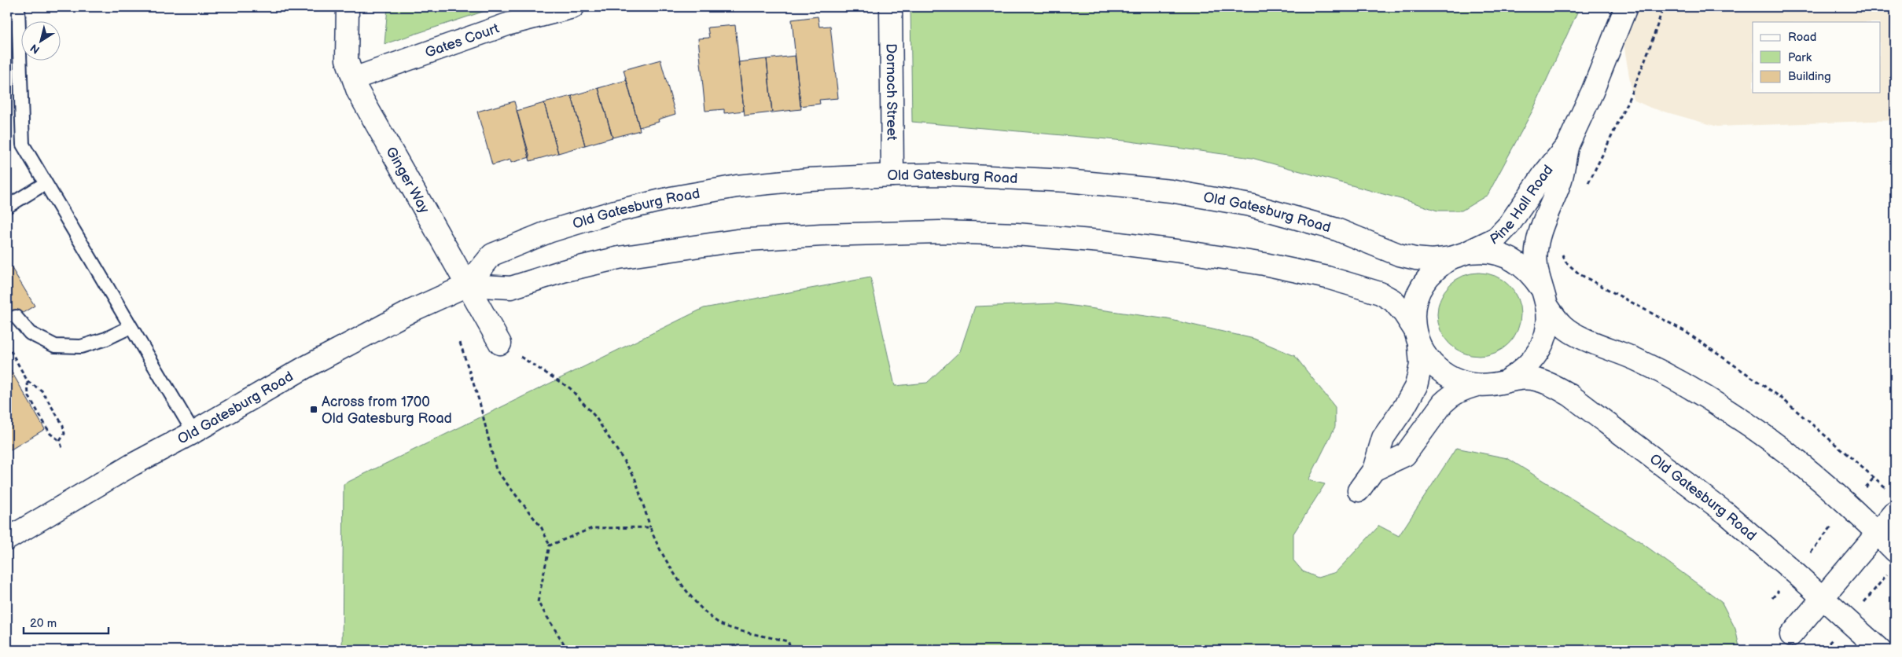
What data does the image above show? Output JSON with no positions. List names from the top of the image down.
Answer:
{
  "streets": {
    "street": [
      "Gates Court",
      "Dornoch Street",
      "Old Gatesburg Road",
      "Ginger Way",
      "Pine Hall Road"
    ]
  },
  "crossings": [
    ["Gates Court", "Ginger Way"],
    ["Dornoch Street", "Old Gatesburg Road"],
    ["Old Gatesburg Road", "Ginger Way"],
    ["Old Gatesburg Road", "Pine Hall Road"]
  ],
  "places": {
    "transit": ["Across from 1700 Old Gatesburg Road"]
  },
  "legend": ["Road", "Park", "Building"],
  "scale_bar": "20 m",
  "north": "bottom left"
}
